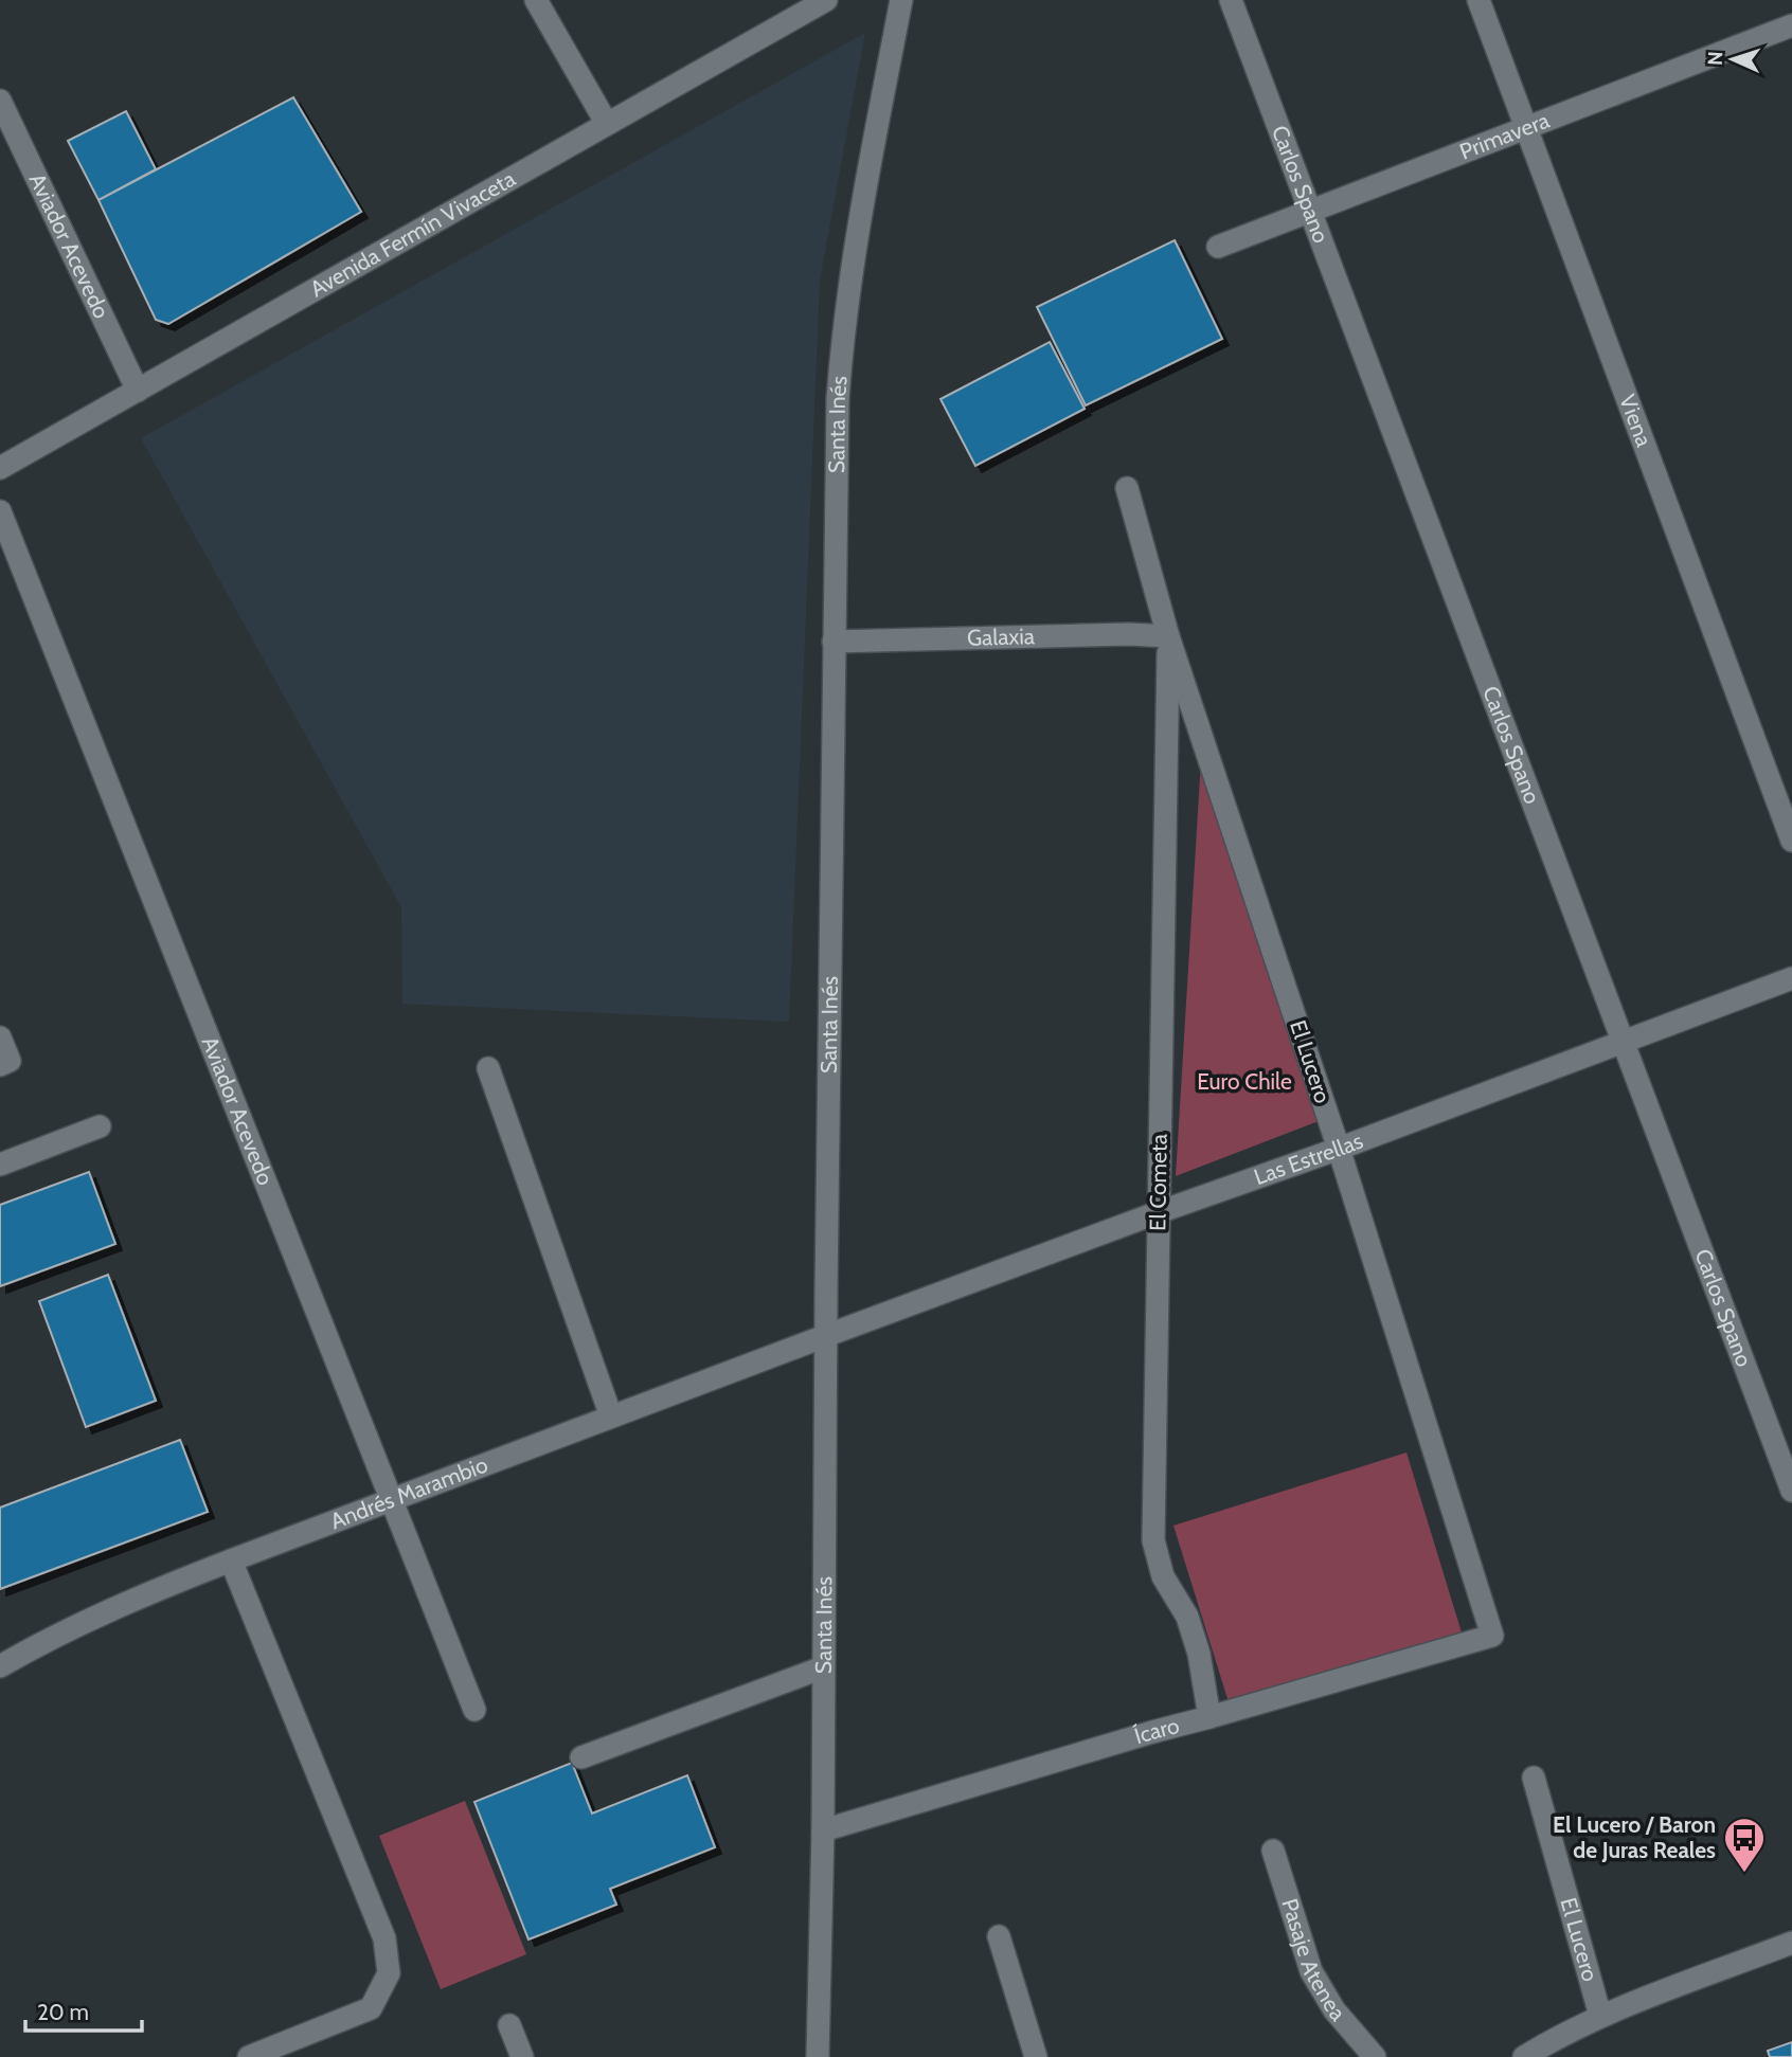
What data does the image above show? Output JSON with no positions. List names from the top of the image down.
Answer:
{
  "streets": {
    "street": [
      "Primavera",
      "Carlos Spano",
      "Avenida Fermín Vivaceta",
      "Aviador Acevedo",
      "Viena",
      "Santa Inés",
      "Galaxia",
      "El Lucero",
      "Las Estrellas",
      "El Cometa",
      "Andrés Marambio",
      "Ícaro",
      "Pasaje Atenea"
    ]
  },
  "crossings": [
    ["Primavera", "Carlos Spano"],
    ["Primavera", "Viena"],
    ["Carlos Spano", "Las Estrellas"],
    ["Avenida Fermín Vivaceta", "Aviador Acevedo"],
    ["Aviador Acevedo", "Andrés Marambio"],
    ["Santa Inés", "Galaxia"],
    ["Santa Inés", "Las Estrellas"],
    ["Santa Inés", "Andrés Marambio"],
    ["Santa Inés", "Ícaro"],
    ["Galaxia", "El Lucero"],
    ["Galaxia", "El Cometa"],
    ["El Lucero", "Las Estrellas"],
    ["El Lucero", "El Cometa"],
    ["El Lucero", "Ícaro"],
    ["Las Estrellas", "El Cometa"],
    ["Las Estrellas", "Andrés Marambio"],
    ["El Cometa", "Ícaro"]
  ],
  "parks": ["Euro Chile"],
  "places": {
    "bus stop": ["El Lucero / Baron de Juras Reales"]
  },
  "scale_bar": "20 m",
  "north": "left"
}
